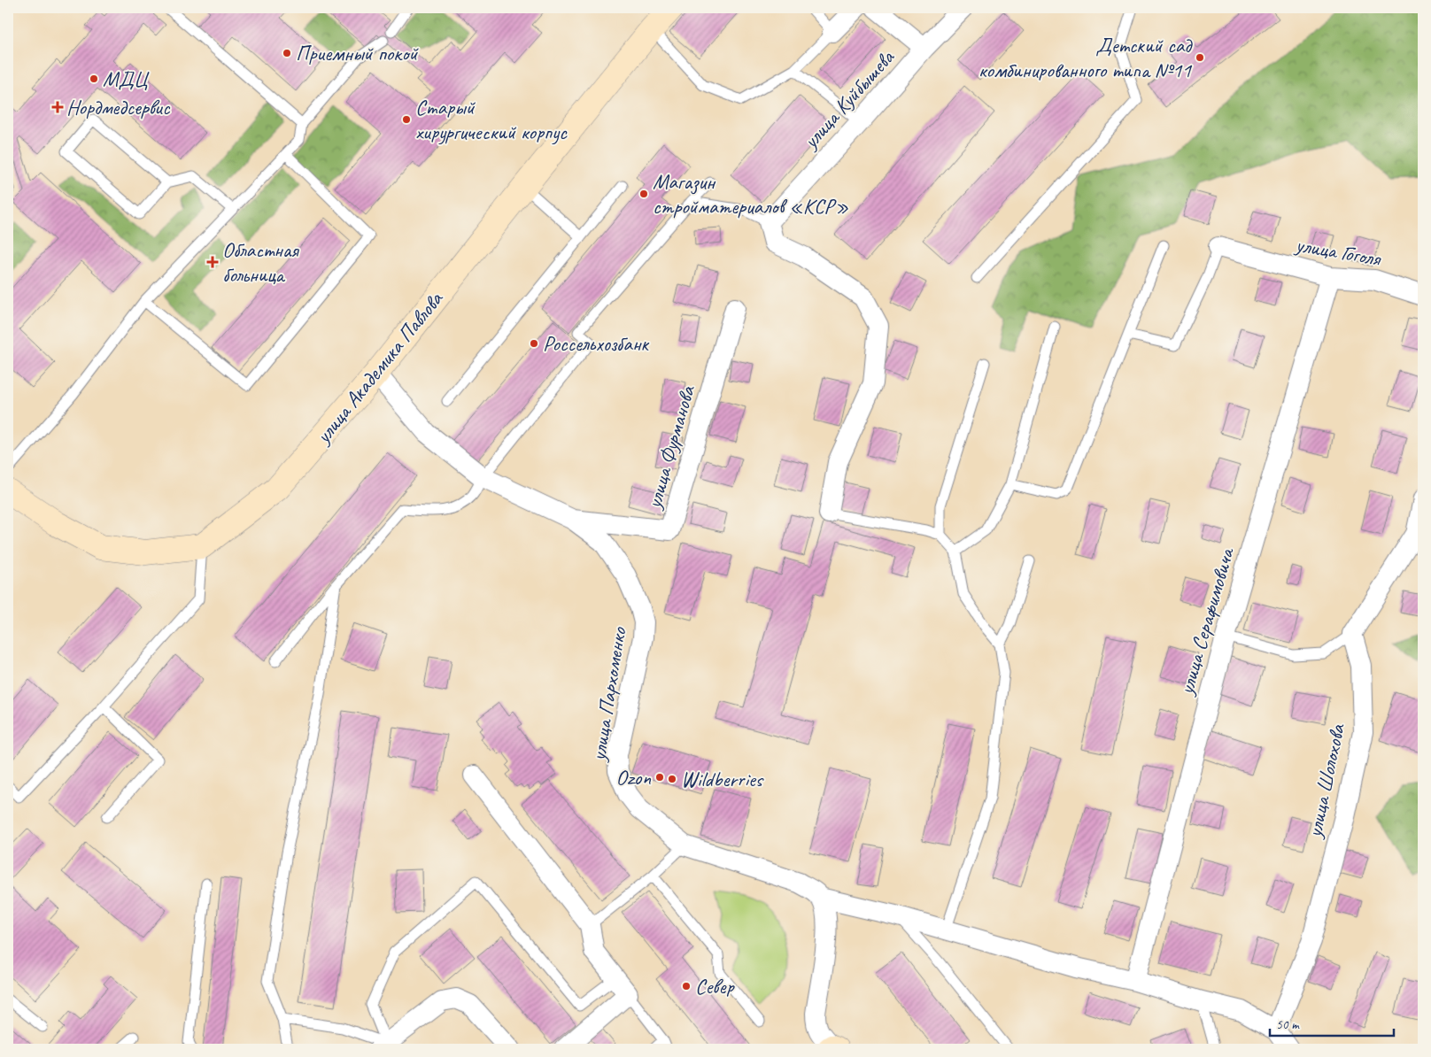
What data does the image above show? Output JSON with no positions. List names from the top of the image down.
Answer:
{
  "streets": {
    "street": [
      "улица Куйбышева",
      "улица Гоголя",
      "улица Академика Павлова",
      "улица Фурманова",
      "улица Серафимовича",
      "улица Пархоменко",
      "улица Шолохова"
    ]
  },
  "crossings": [
    ["улица Гоголя", "улица Серафимовича"],
    ["улица Академика Павлова", "улица Пархоменко"],
    ["улица Фурманова", "улица Пархоменко"]
  ],
  "places": {
    "other": [
      "Приемный покой",
      "Детский сад комбинированного типа №11",
      "МДЦ",
      "Старый хирургический корпус",
      "Магазин стройматериалов «КСР»",
      "Россельхозбанк",
      "Ozon",
      "Wildberries",
      "Север"
    ],
    "health": ["Нордмедсервис", "Областная больница"]
  },
  "scale_bar": "50 m"
}
